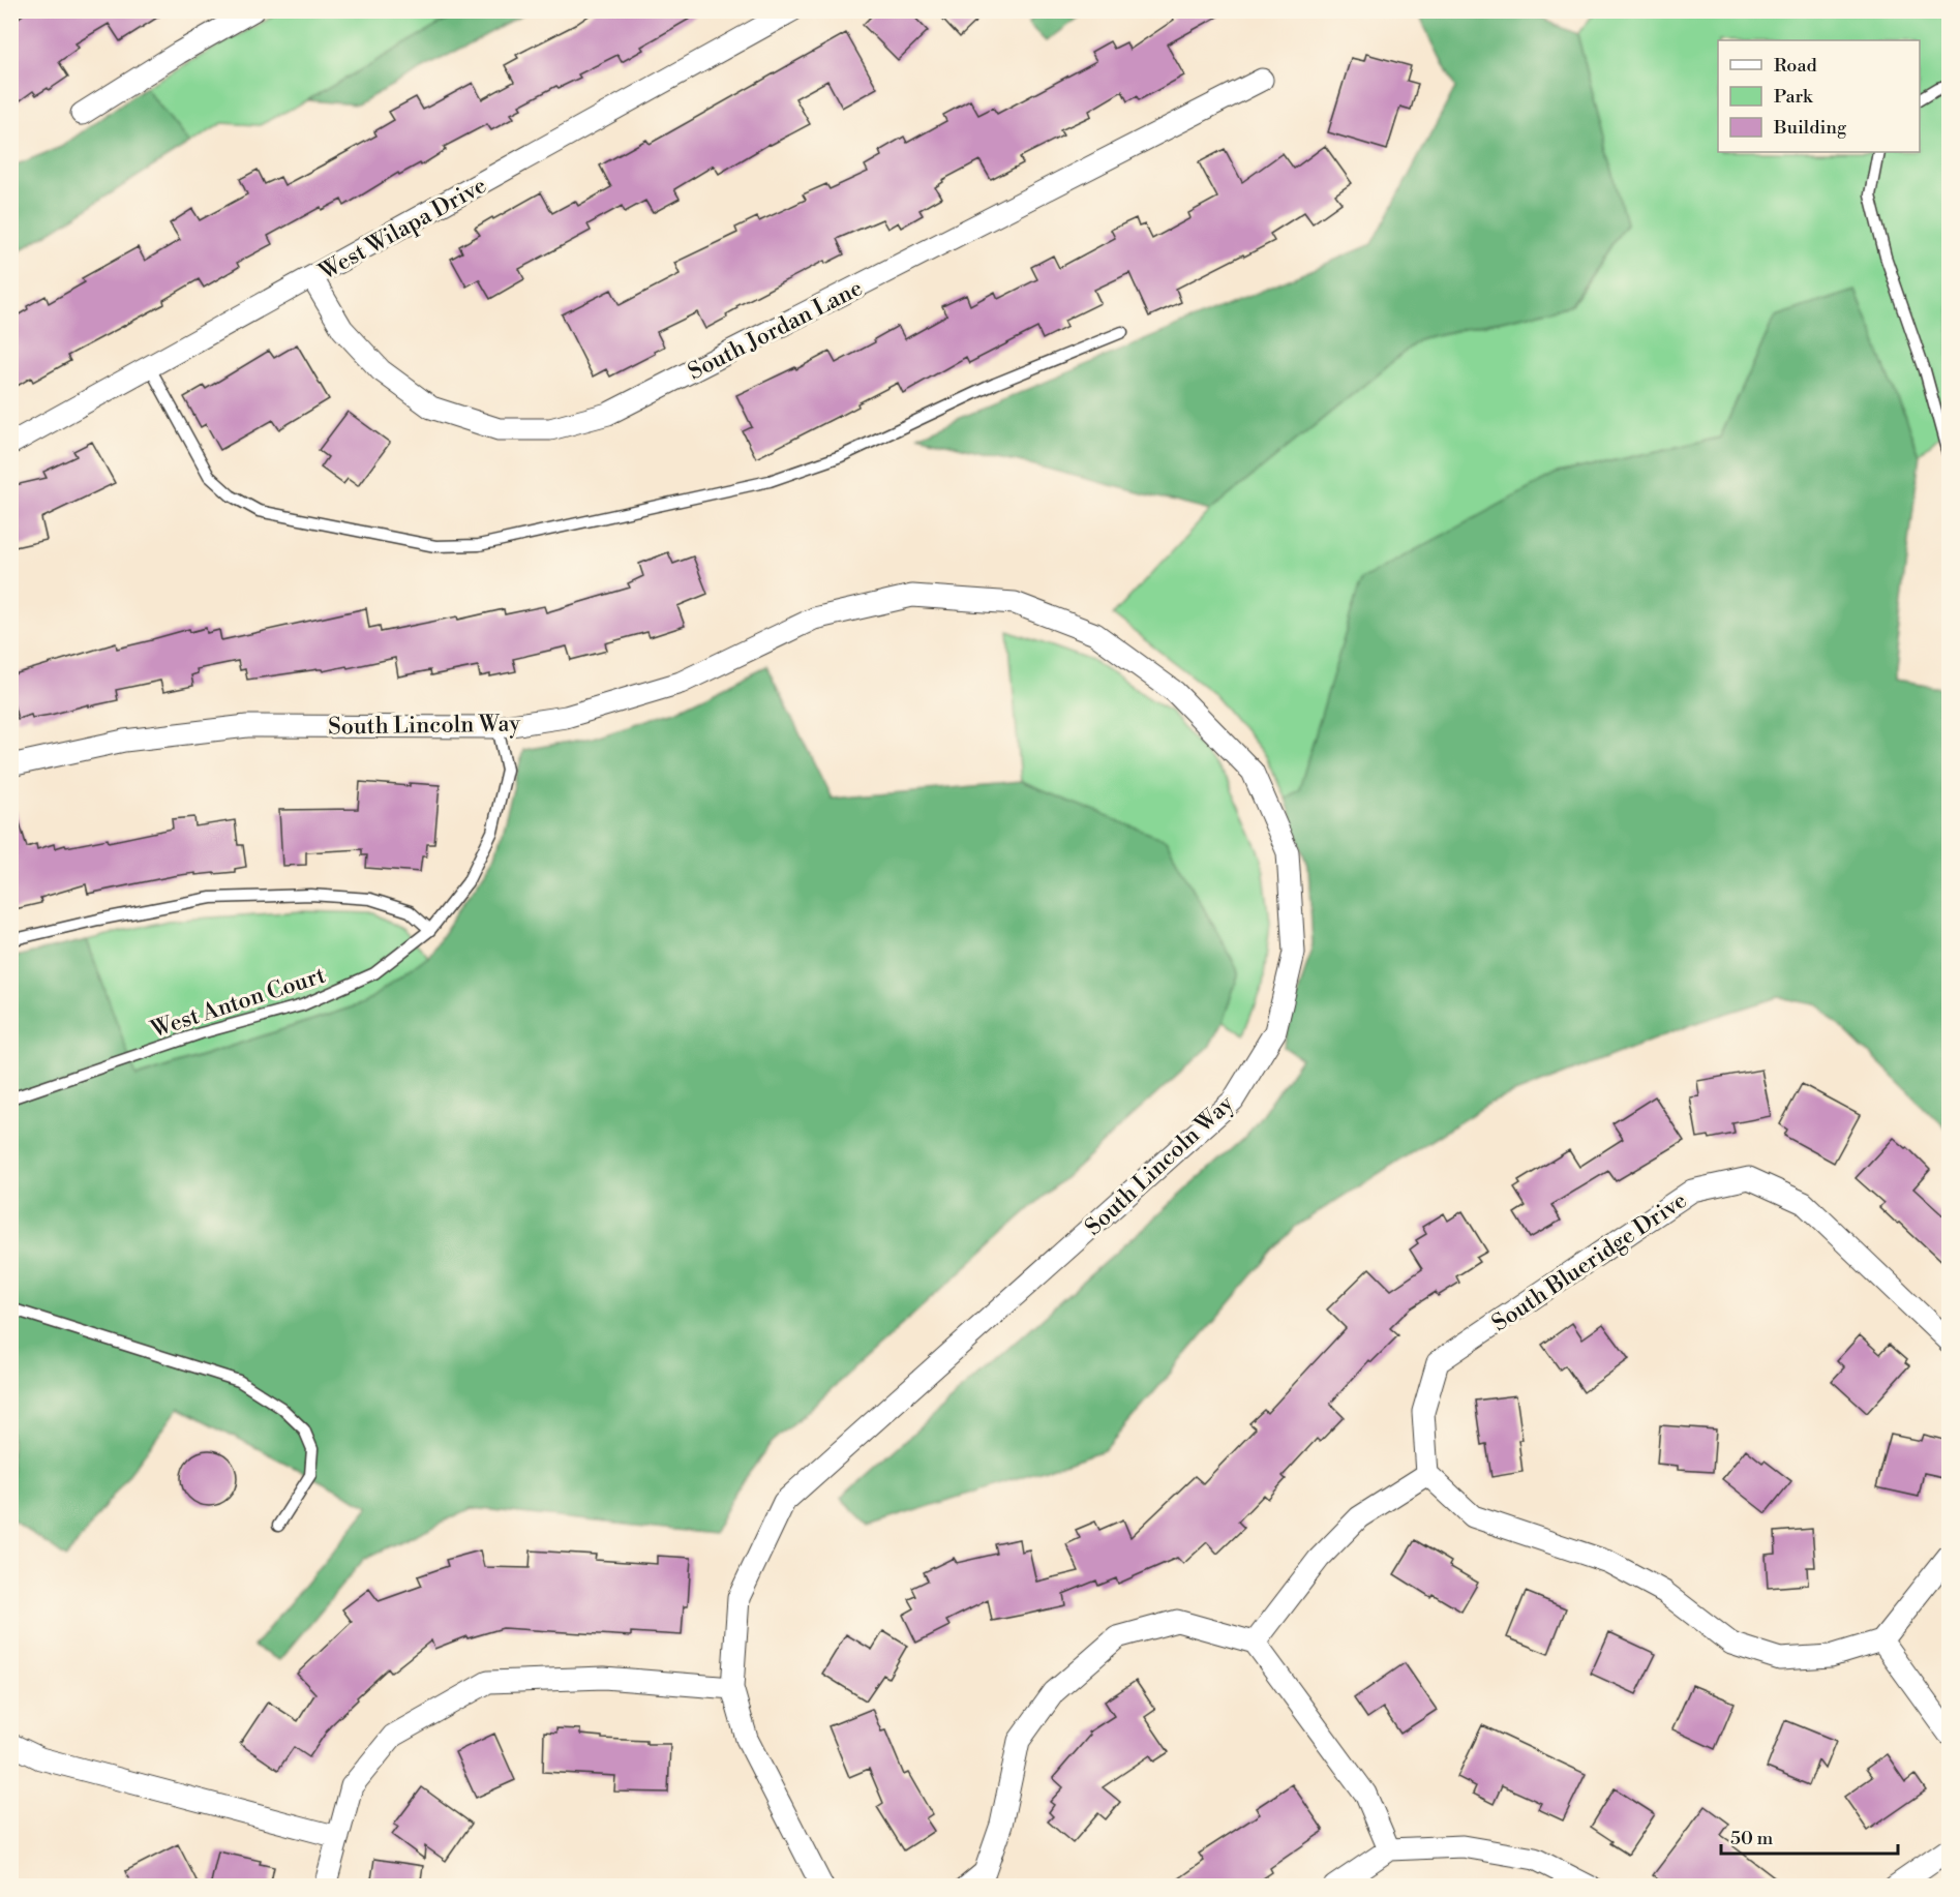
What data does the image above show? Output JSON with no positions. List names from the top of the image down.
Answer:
{
  "streets": {
    "street": [
      "West Wilapa Drive",
      "South Jordan Lane",
      "South Lincoln Way",
      "South Blueridge Drive"
    ],
    "lane": ["West Anton Court"]
  },
  "crossings": [
    ["West Wilapa Drive", "South Jordan Lane"],
    ["South Lincoln Way", "West Anton Court"]
  ],
  "legend": ["Road", "Park", "Building"],
  "scale_bar": "50 m"
}
